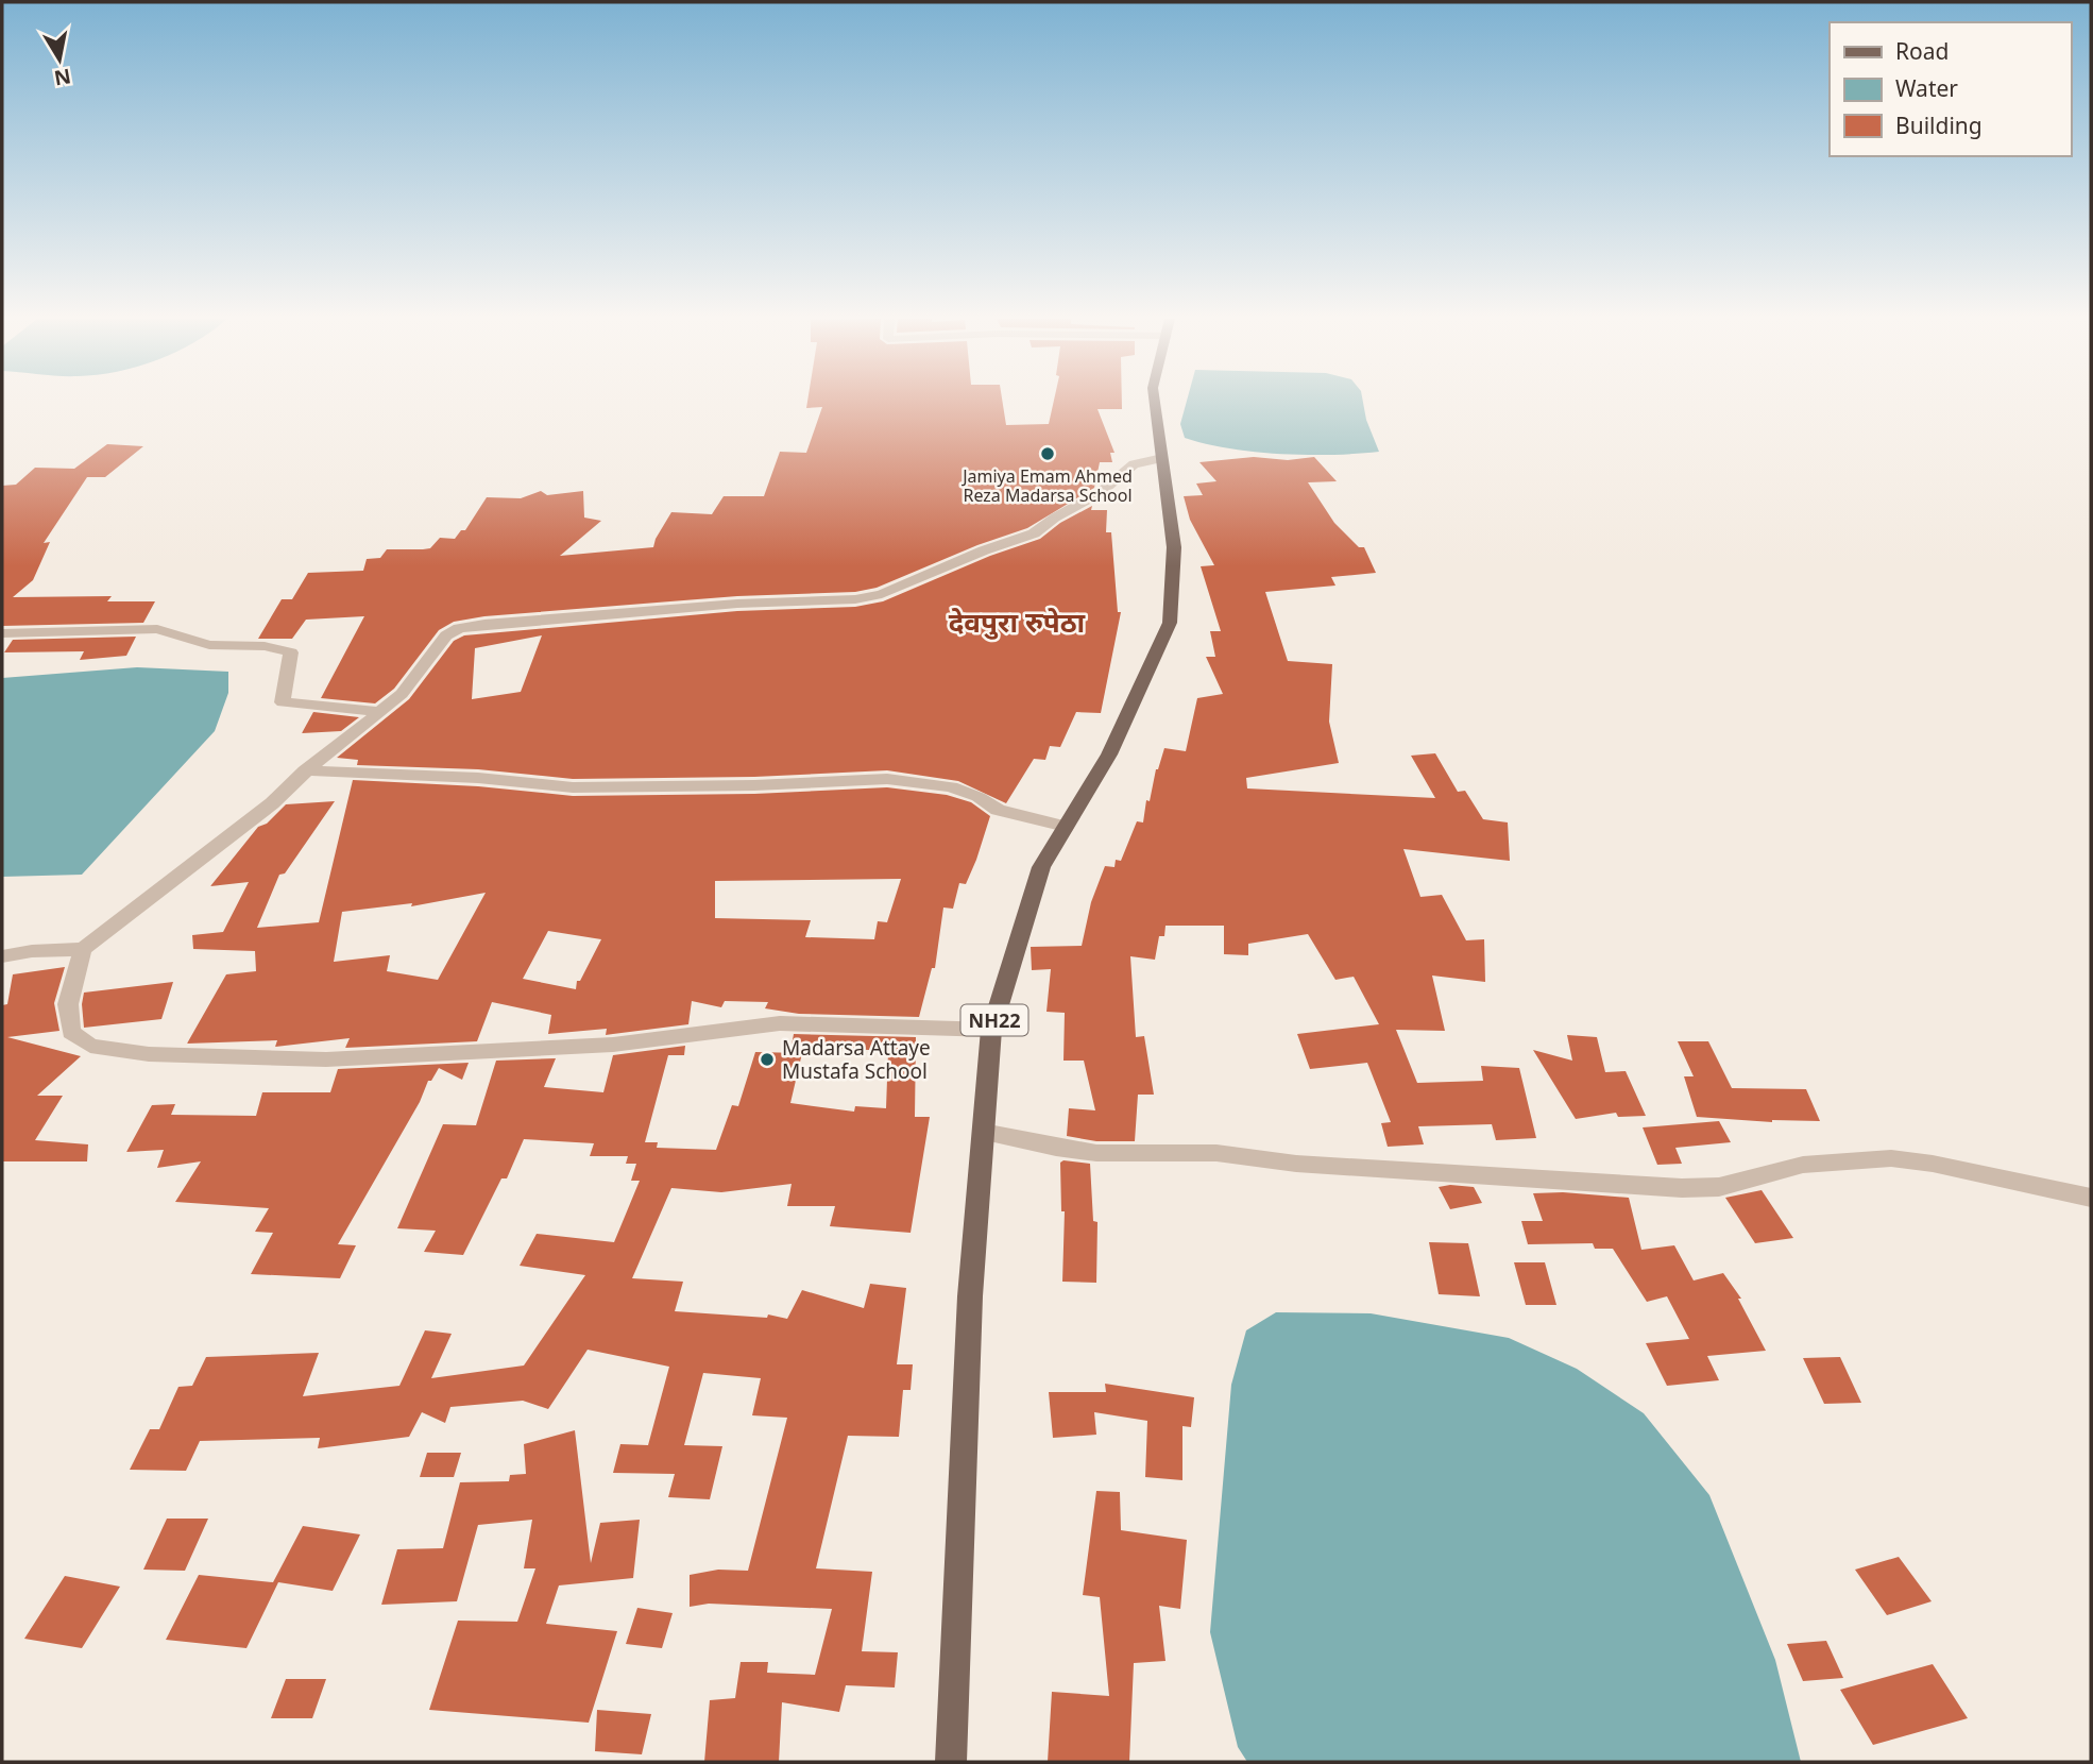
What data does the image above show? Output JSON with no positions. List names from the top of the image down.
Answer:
{
  "streets": {
    "main road": ["NH22"]
  },
  "districts": ["देवपुरा रुपेठा"],
  "places": ["Jamiya Emam Ahmed Reza Madarsa School", "Madarsa Attaye Mustafa School"],
  "legend": ["Road", "Water", "Building"],
  "north": "bottom"
}
